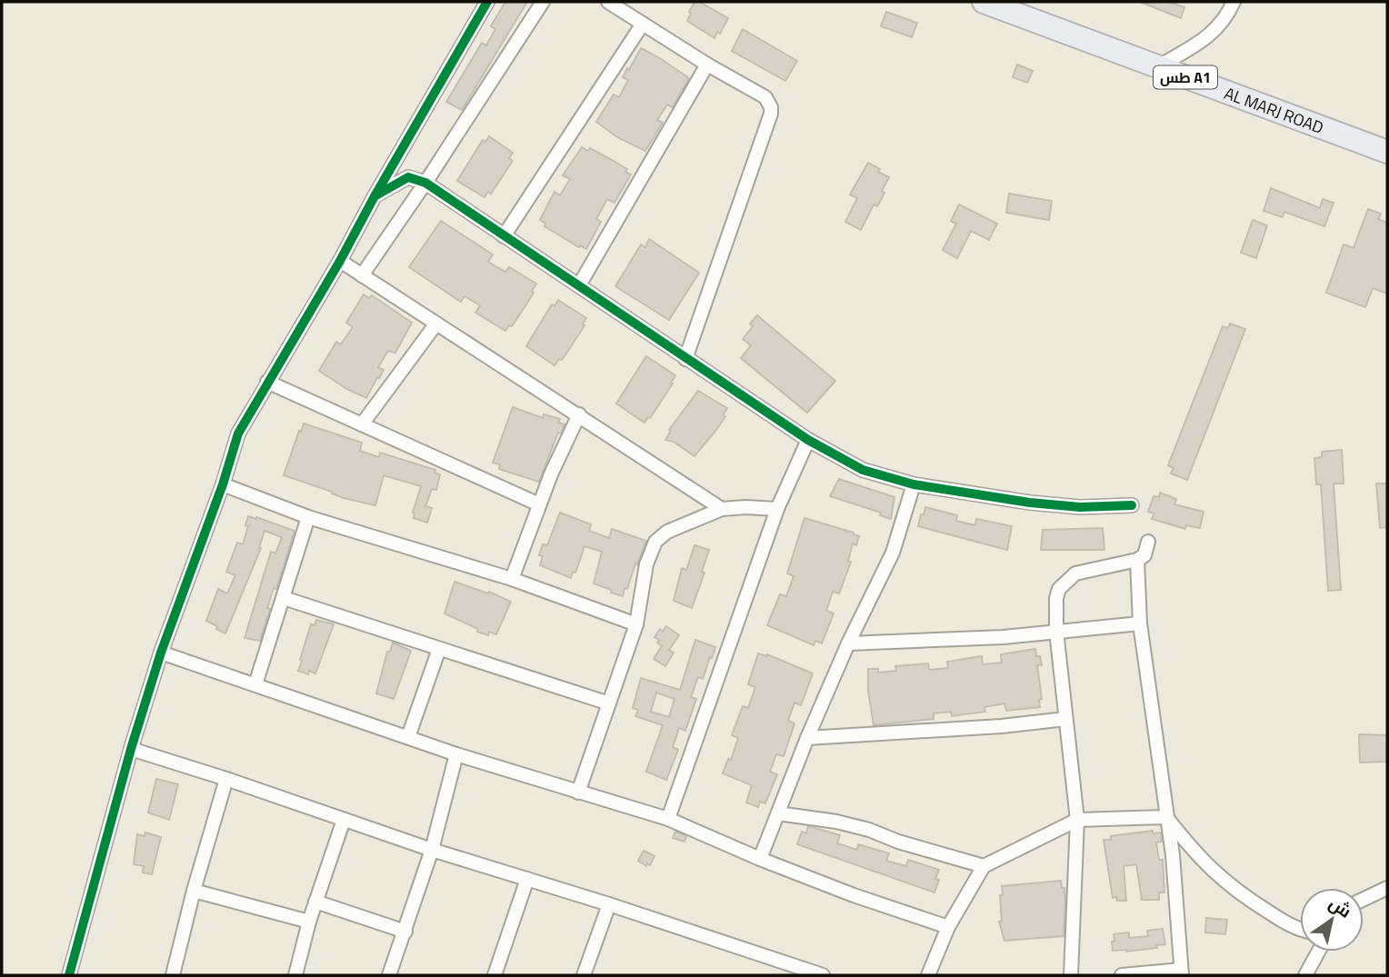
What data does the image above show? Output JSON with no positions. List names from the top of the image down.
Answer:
{
  "streets": {
    "highway": ["طس A1", "AL MARJ ROAD"]
  },
  "north": "top right"
}
